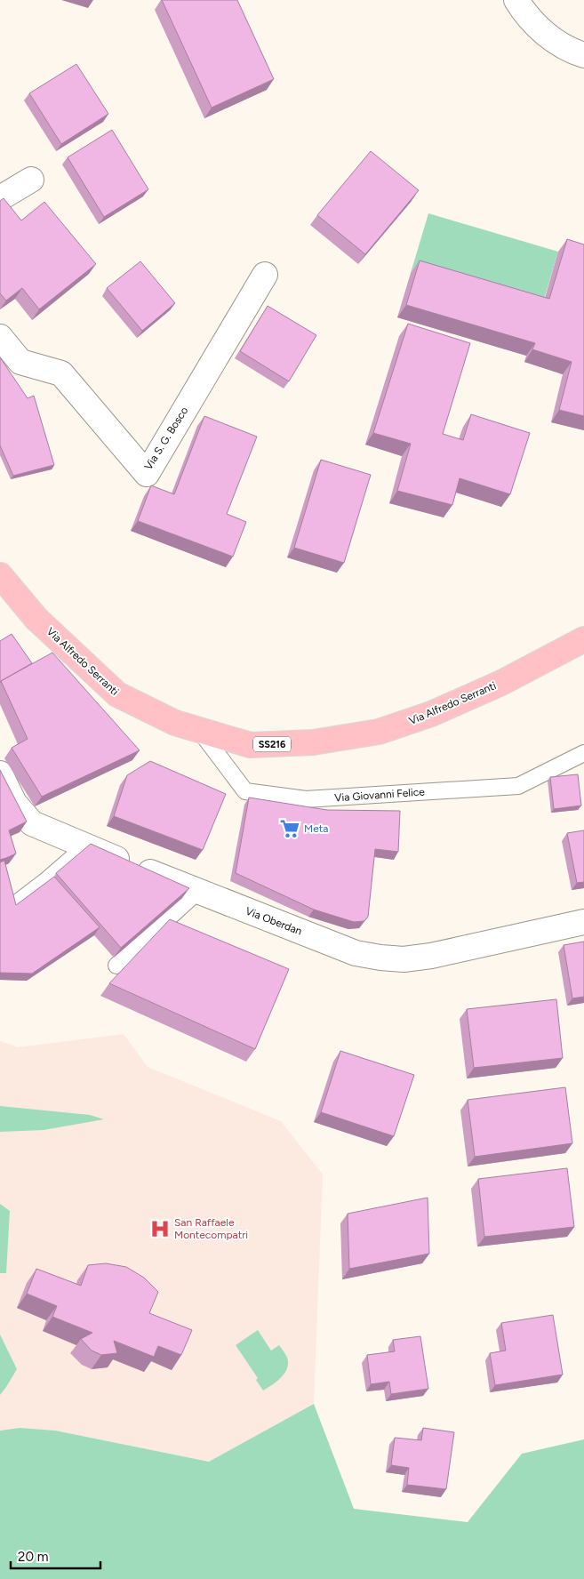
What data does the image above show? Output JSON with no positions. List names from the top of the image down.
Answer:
{
  "streets": {
    "main road": ["Via Alfredo Serranti", "SS216"],
    "street": ["Via S. G. Bosco", "Via Oberdan"],
    "lane": ["Via Giovanni Felice"]
  },
  "crossings": [
    ["Via Alfredo Serranti", "Via Giovanni Felice"]
  ],
  "places": {
    "supermarket": ["Meta"],
    "hospital": ["San Raffaele Montecompatri"]
  },
  "scale_bar": "20 m"
}
